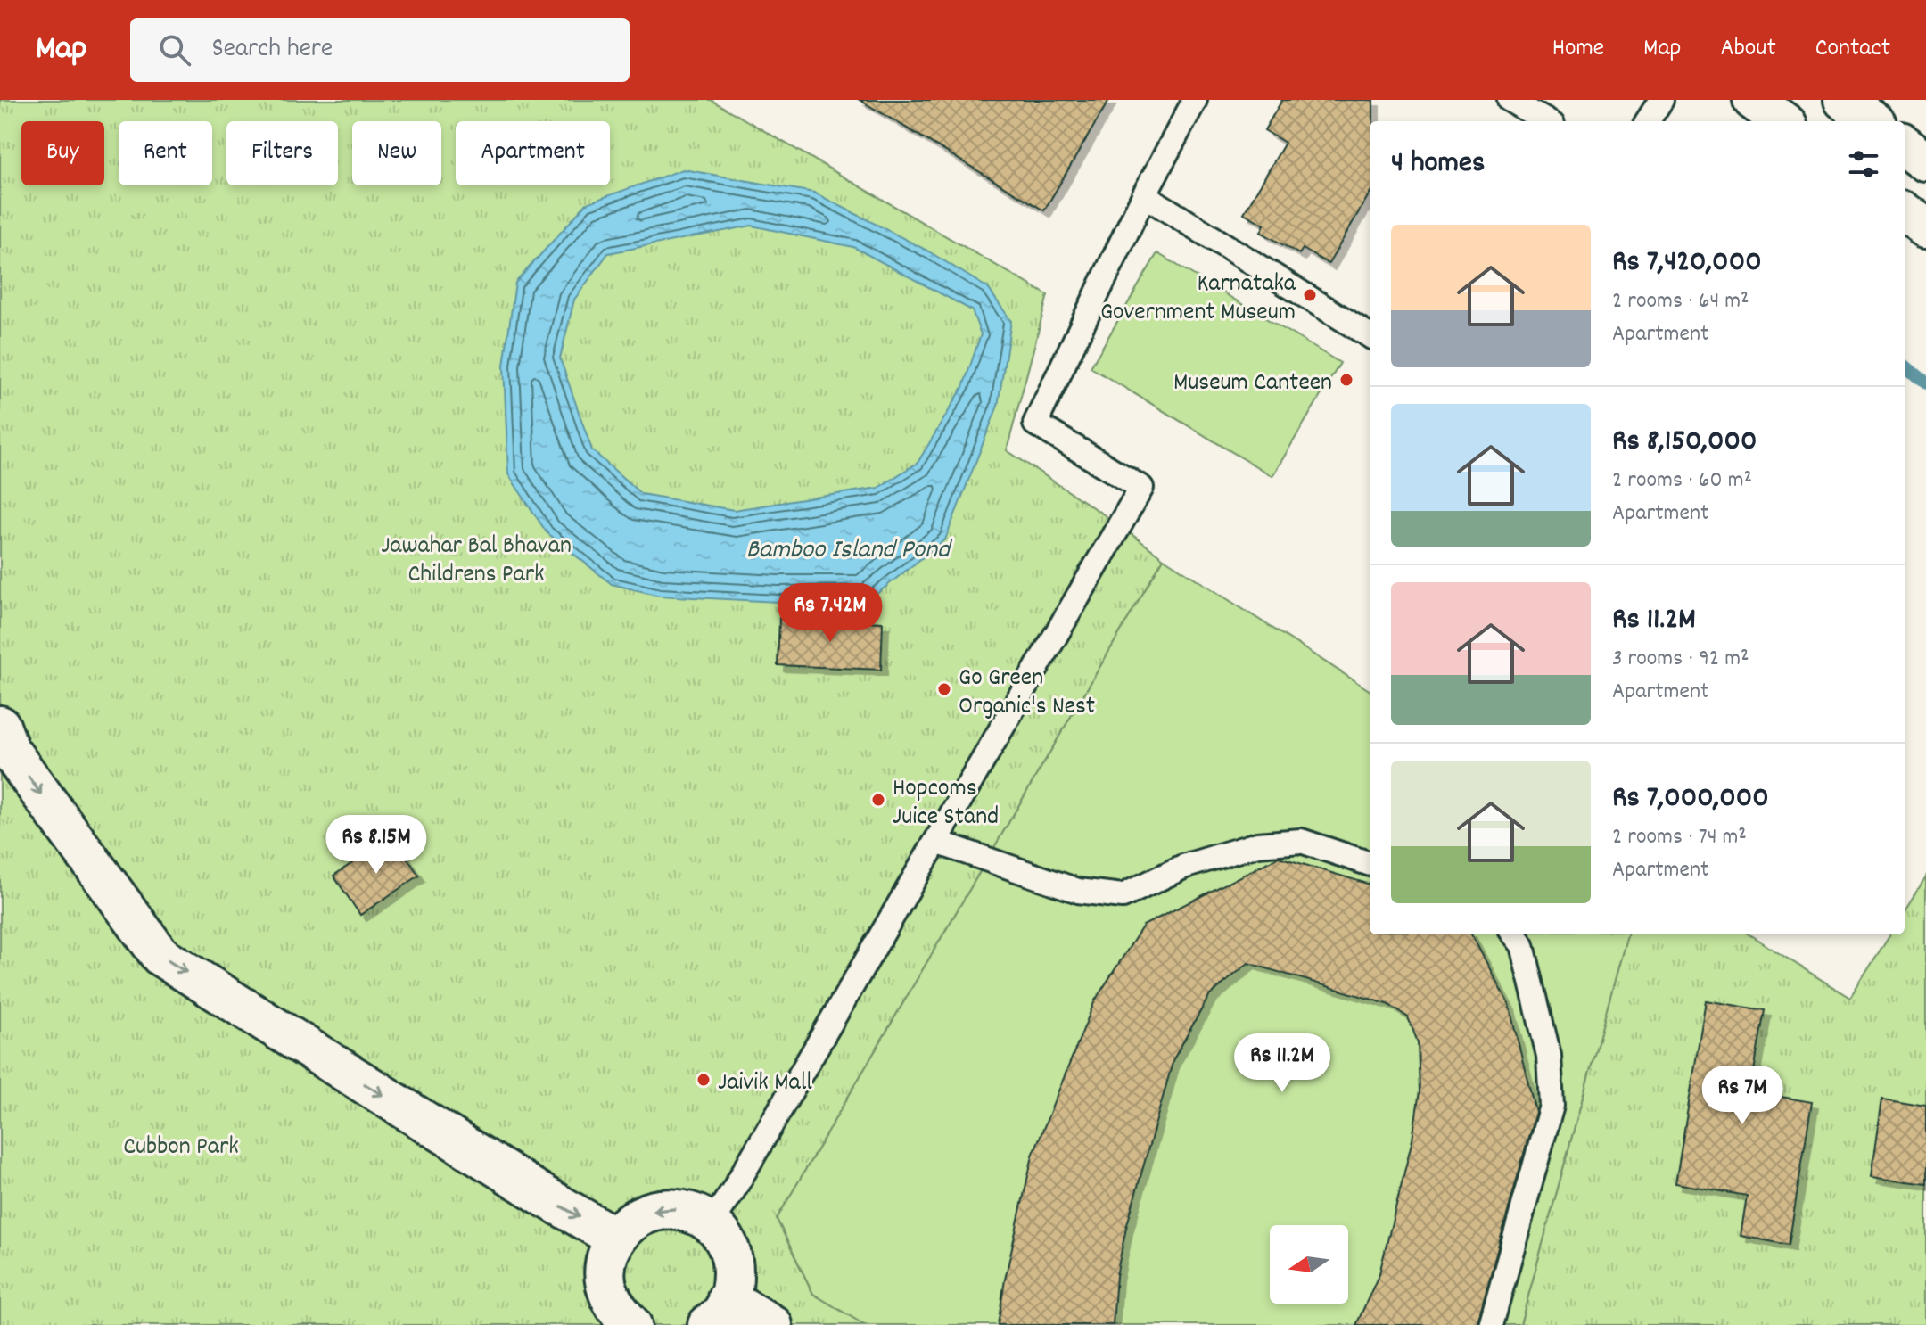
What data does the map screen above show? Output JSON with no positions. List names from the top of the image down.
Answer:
{
  "water": ["Bamboo Island Pond"],
  "parks": ["Jawahar Bal Bhavan Childrens Park", "Cubbon Park"],
  "places": [
    "Karnataka Government Museum",
    "Museum Canteen",
    "Go Green Organic's Nest",
    "Hopcoms Juice Stand",
    "Jaivik Mall"
  ],
  "north": "left",
  "page": {
    "header": "Map",
    "search": "Search here",
    "nav": [
      "Home",
      "Map",
      "About",
      "Contact"
    ],
    "chip": [
      "Buy",
      "Rent",
      "Filters",
      "New",
      "Apartment"
    ],
    "heading": "4 homes",
    "list": [
      {
        "name": "Rs 7,420,000",
        "note": "2 rooms · 64 m² · Apartment"
      },
      {
        "name": "Rs 8,150,000",
        "note": "2 rooms · 60 m² · Apartment"
      },
      {
        "name": "Rs 11.2M",
        "note": "3 rooms · 92 m² · Apartment"
      },
      {
        "name": "Rs 7,000,000",
        "note": "2 rooms · 74 m² · Apartment"
      }
    ],
    "price": [
      "Rs 7.42M",
      "Rs 8.15M",
      "Rs 11.2M",
      "Rs 7M"
    ]
  }
}
